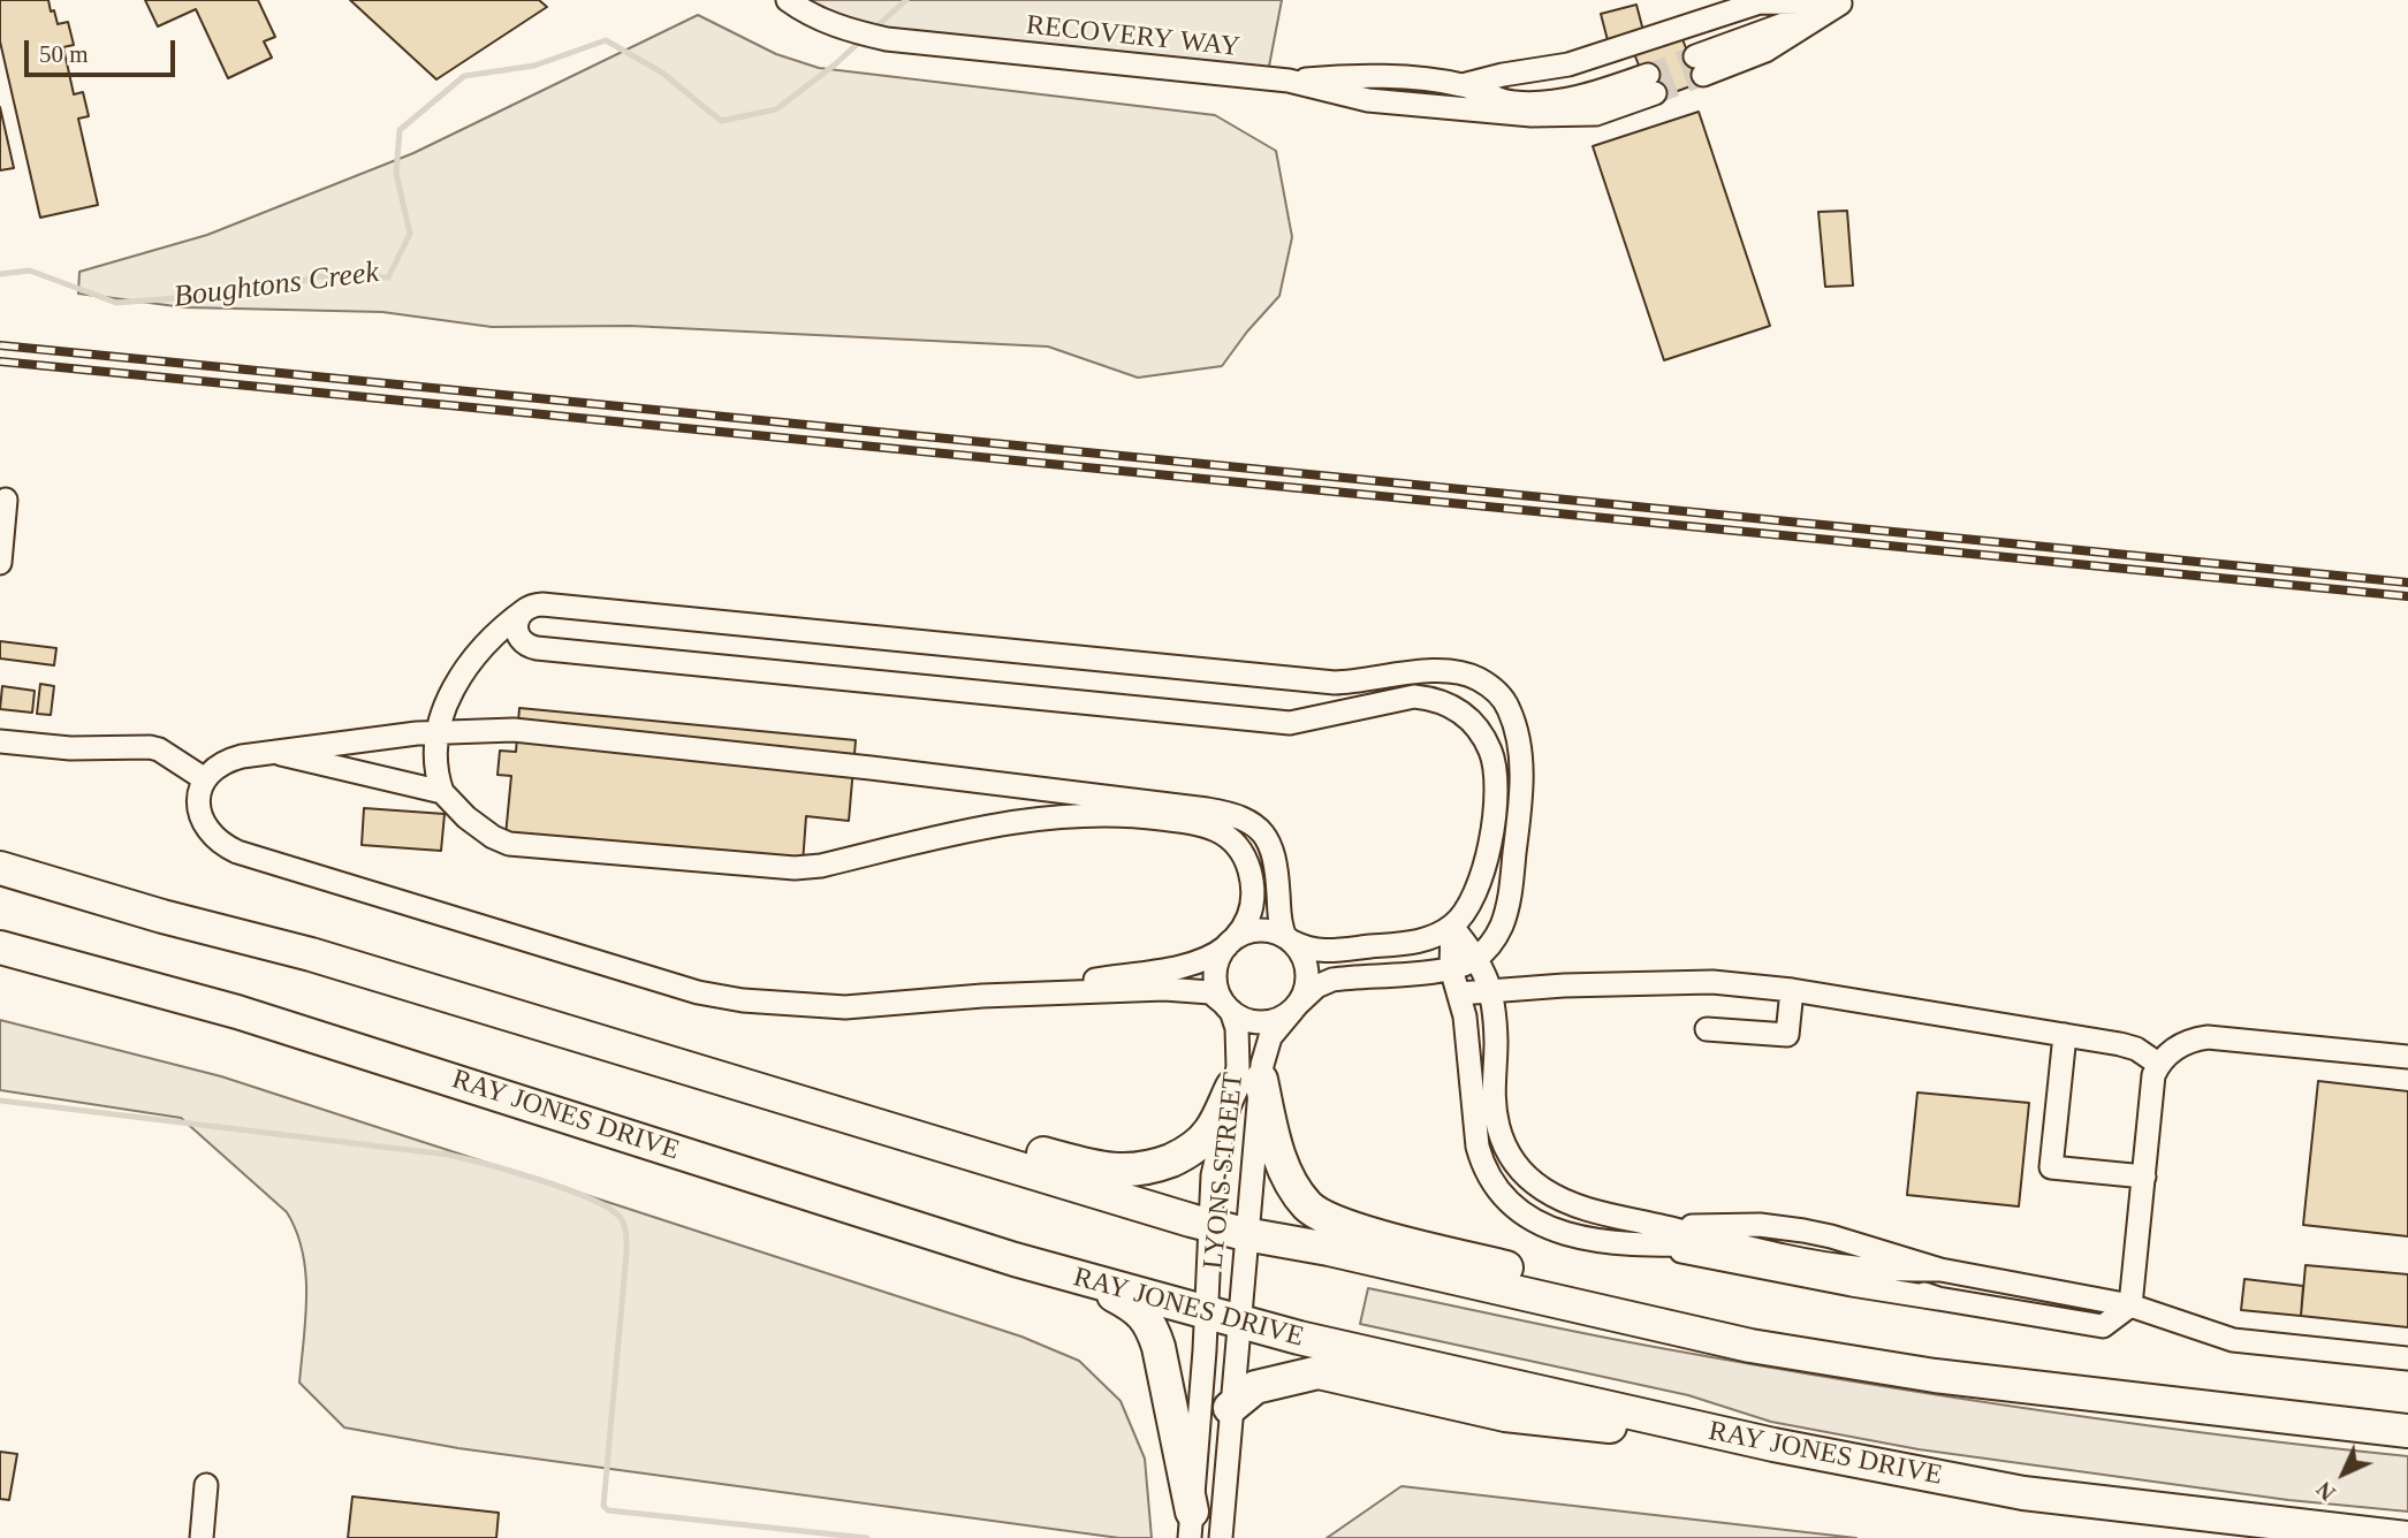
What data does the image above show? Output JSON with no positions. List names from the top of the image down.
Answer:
{
  "streets": {
    "highway": ["RAY JONES DRIVE"],
    "street": ["RECOVERY WAY", "LYONS STREET"]
  },
  "crossings": [
    ["RAY JONES DRIVE", "LYONS STREET"]
  ],
  "water": ["Boughtons Creek"],
  "scale_bar": "50 m",
  "north": "bottom left"
}
